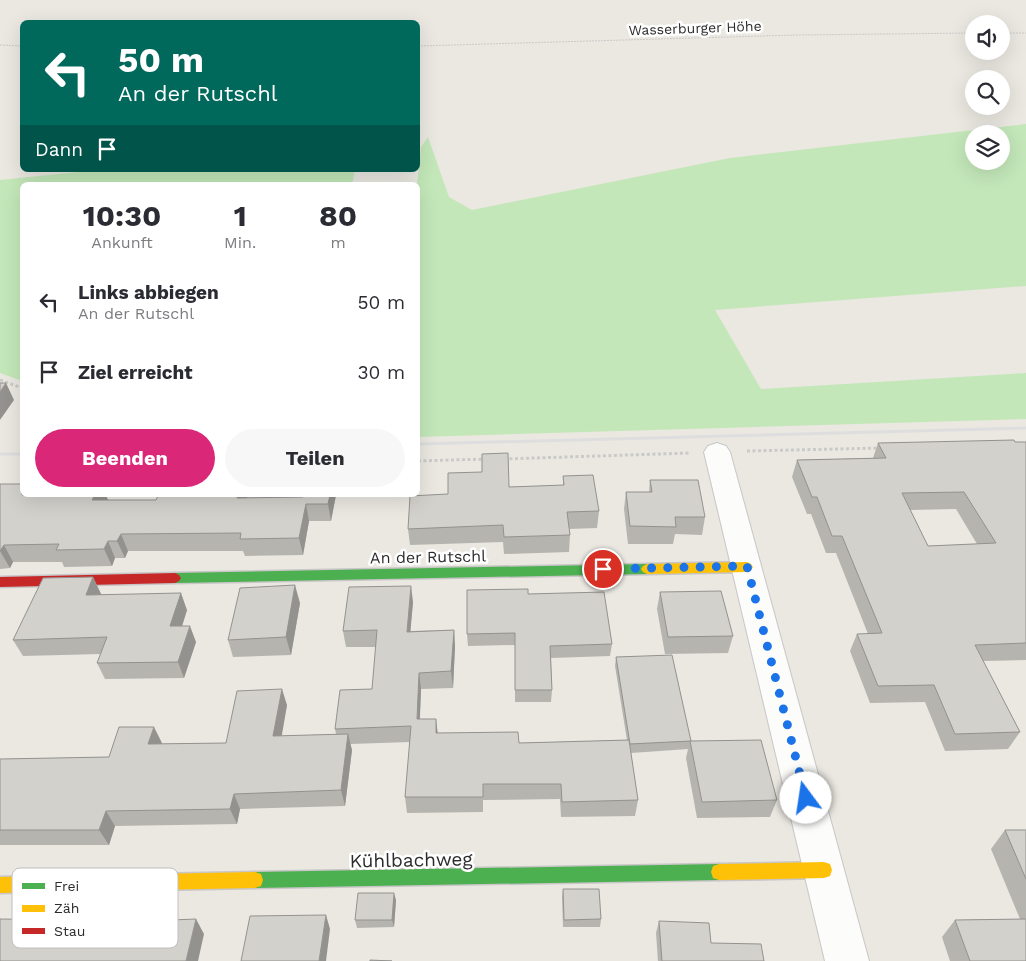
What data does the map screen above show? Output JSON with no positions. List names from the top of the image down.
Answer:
{
  "streets": {
    "street": ["An der Rutschl", "Kühlbachweg"],
    "path": ["Wasserburger Höhe"]
  },
  "legend": ["Frei", "Zäh", "Stau"],
  "page": {
    "turn": ["50 m", "An der Rutschl"],
    "then": "Dann",
    "eta": [
      "10:30",
      "Ankunft",
      "1",
      "Min.",
      "80",
      "m"
    ],
    "list": [
      {
        "name": "Links abbiegen",
        "note": "An der Rutschl",
        "value": "50 m"
      },
      {
        "name": "Ziel erreicht",
        "value": "30 m"
      }
    ],
    "buttons": ["Beenden", "Teilen"]
  }
}
